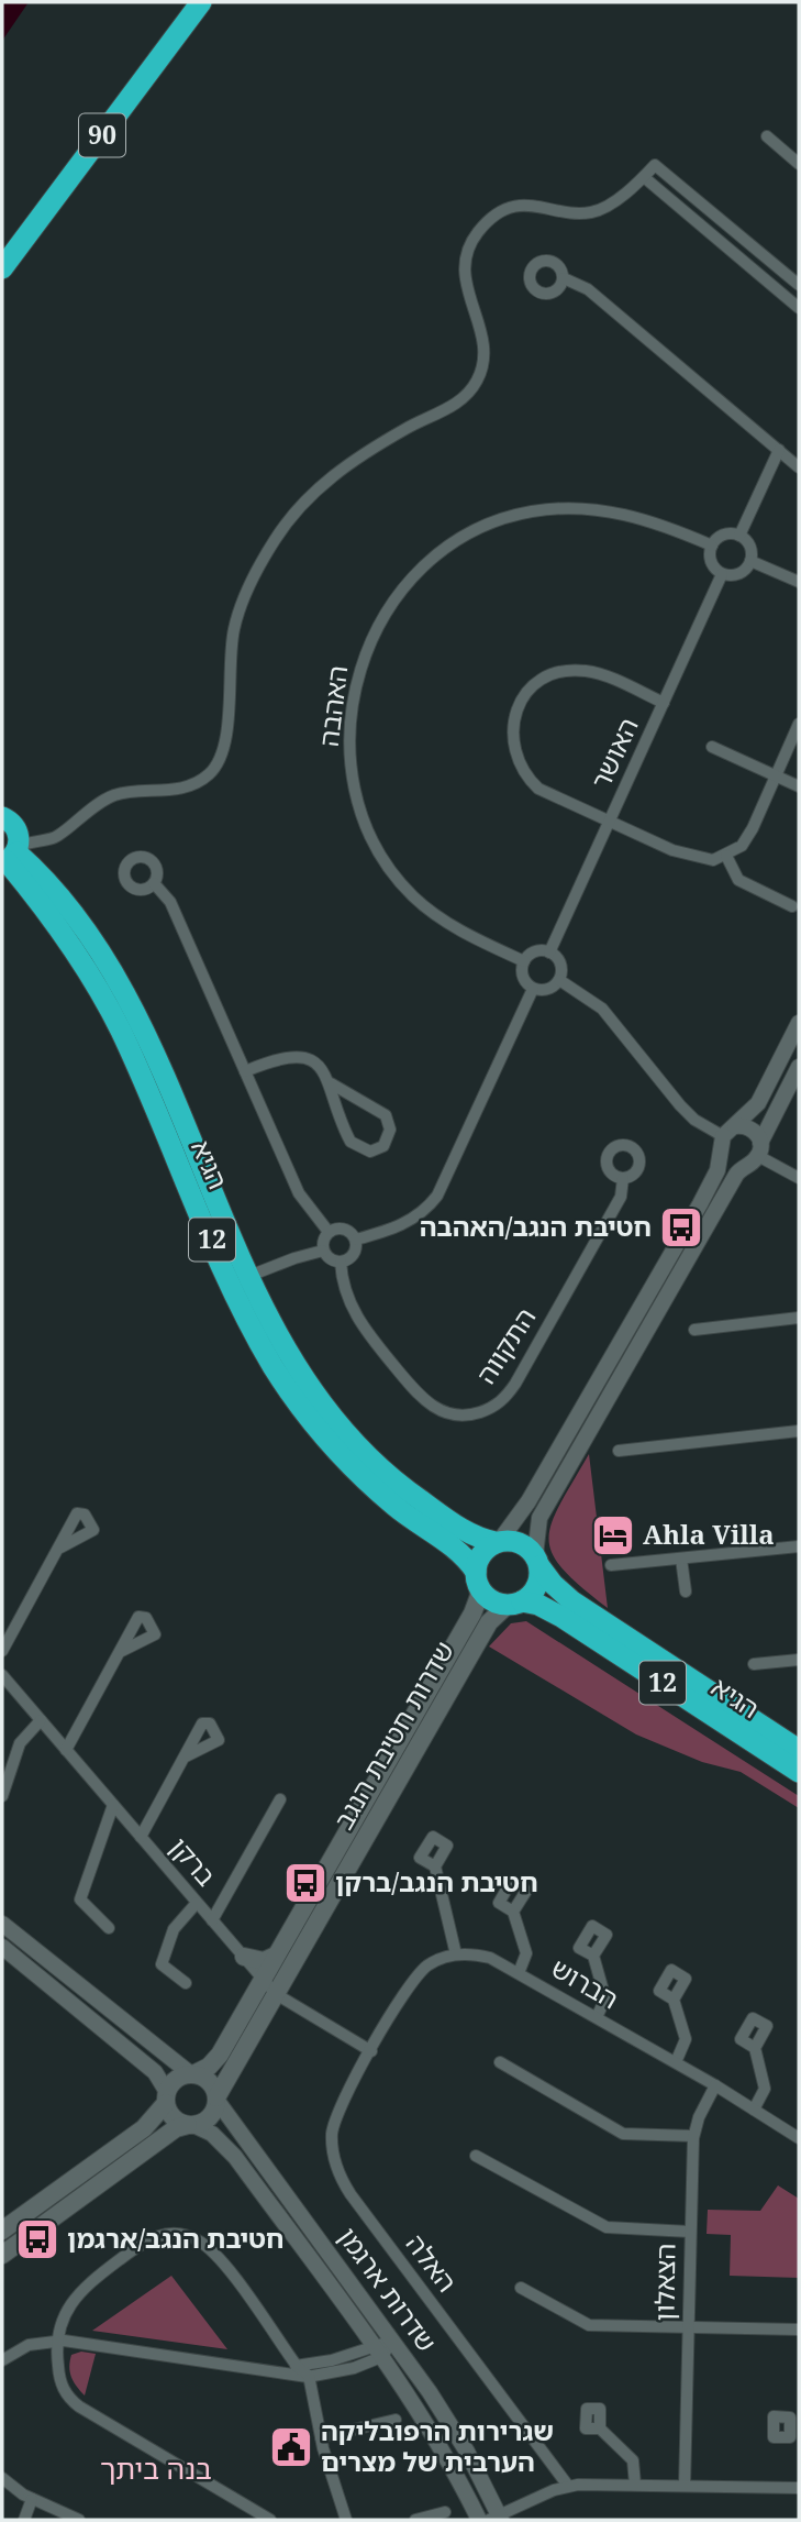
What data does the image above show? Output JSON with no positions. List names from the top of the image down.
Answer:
{
  "streets": {
    "highway": ["90", "הגיא", "12"],
    "main road": ["שדרות חטיבת הנגב"],
    "street": [
      "האהבה",
      "האושר",
      "התקווה",
      "ברקן",
      "הברוש",
      "האלה",
      "הצאלון",
      "שדרות ארגמן"
    ]
  },
  "crossings": [
    ["האהבה", "האושר"],
    ["הגיא", "12"],
    ["הגיא", "שדרות חטיבת הנגב"],
    ["12", "שדרות חטיבת הנגב"],
    ["שדרות חטיבת הנגב", "ברקן"],
    ["שדרות חטיבת הנגב", "שדרות ארגמן"],
    ["ברקן", "האלה"],
    ["הברוש", "הצאלון"]
  ],
  "districts": ["בנה ביתך"],
  "places": {
    "bus stop": ["חטיבת הנגב/האהבה", "חטיבת הנגב/ברקן", "חטיבת הנגב/ארגמן"],
    "hotel": ["Ahla Villa"],
    "public building": ["שגרירות הרפובליקה הערבית של מצרים"]
  }
}
